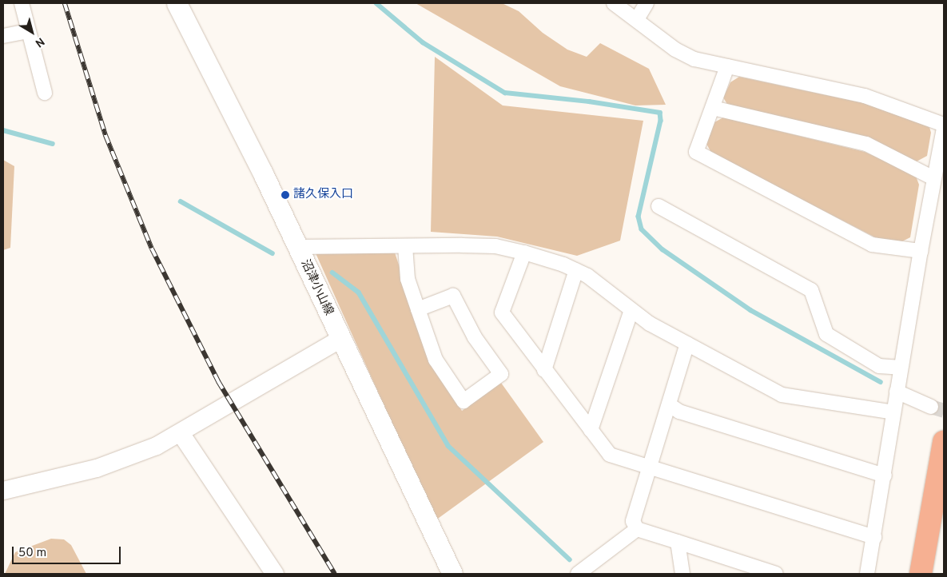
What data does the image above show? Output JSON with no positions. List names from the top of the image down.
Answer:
{
  "streets": {
    "main road": ["沼津小山線"]
  },
  "places": ["諸久保入口"],
  "scale_bar": "50 m",
  "north": "bottom right"
}
